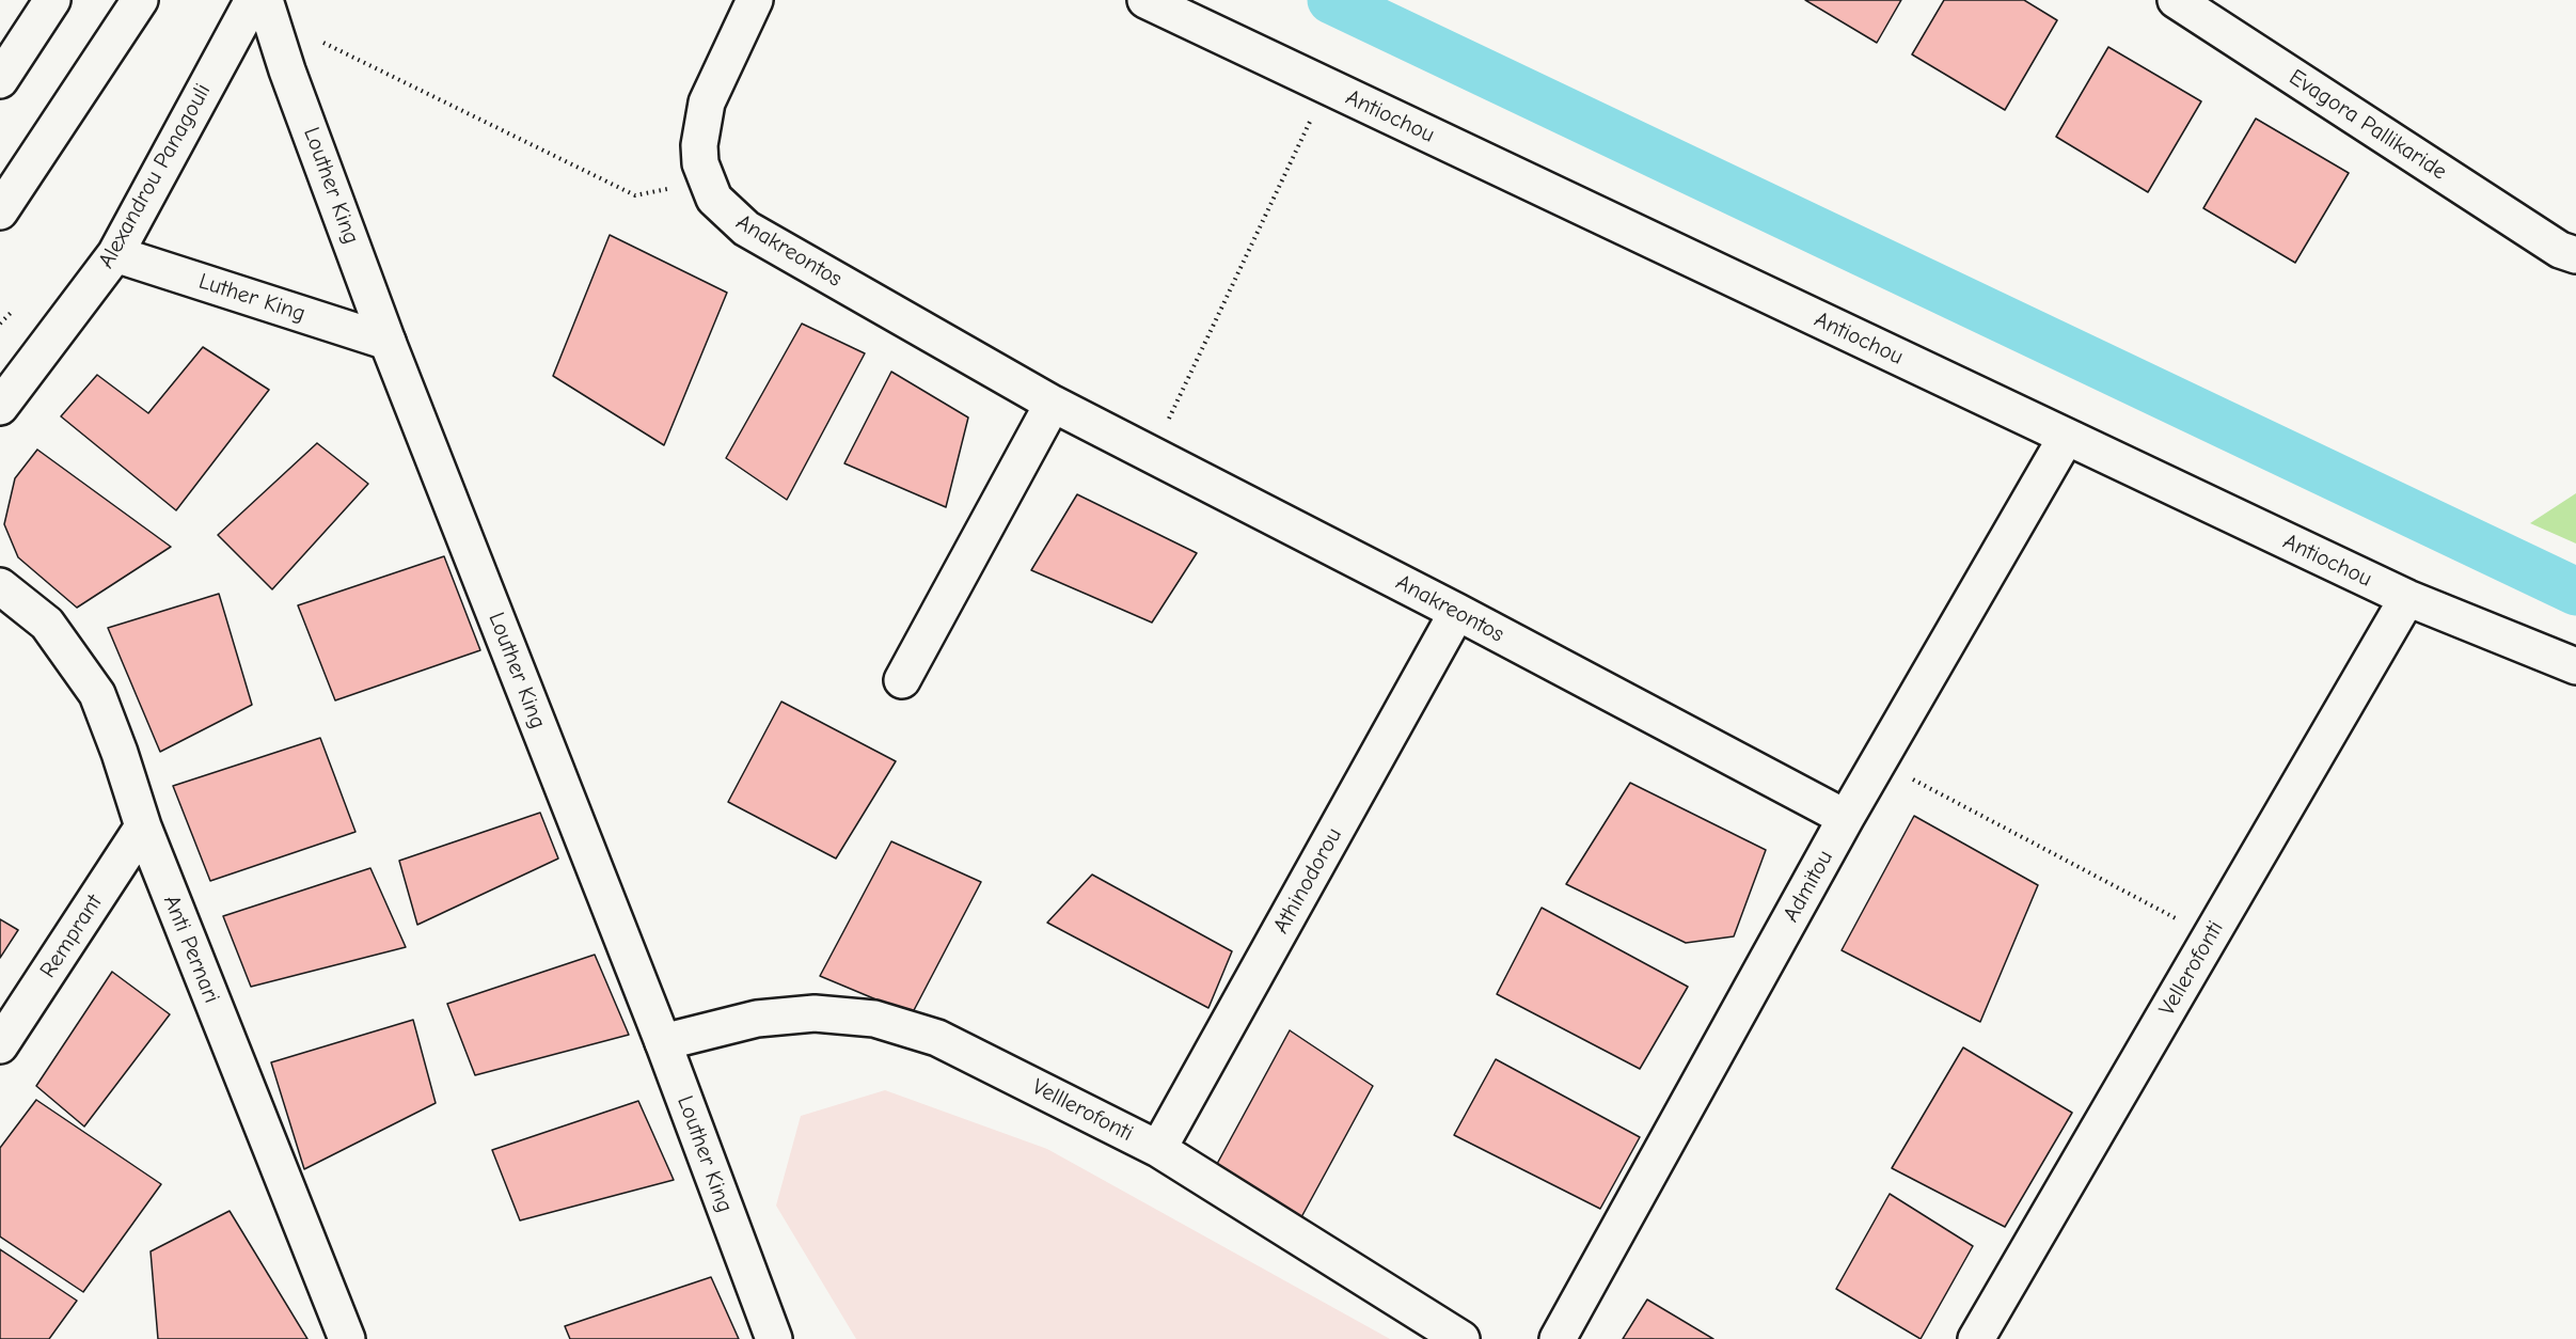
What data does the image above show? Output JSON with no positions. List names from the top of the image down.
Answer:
{
  "streets": {
    "street": [
      "Antiochou",
      "Evagora Pallikaride",
      "Alexandrou Panagouli",
      "Louther King",
      "Anakreontos",
      "Luther King",
      "Athinodorou",
      "Admitou",
      "Remprant",
      "Anti Pernari",
      "Vellerofonti",
      "Velllerofonti"
    ]
  },
  "crossings": [
    ["Antiochou", "Admitou"],
    ["Antiochou", "Vellerofonti"],
    ["Alexandrou Panagouli", "Louther King"],
    ["Alexandrou Panagouli", "Luther King"],
    ["Louther King", "Luther King"],
    ["Louther King", "Velllerofonti"],
    ["Anakreontos", "Athinodorou"],
    ["Anakreontos", "Admitou"],
    ["Athinodorou", "Velllerofonti"],
    ["Remprant", "Anti Pernari"]
  ]
}
